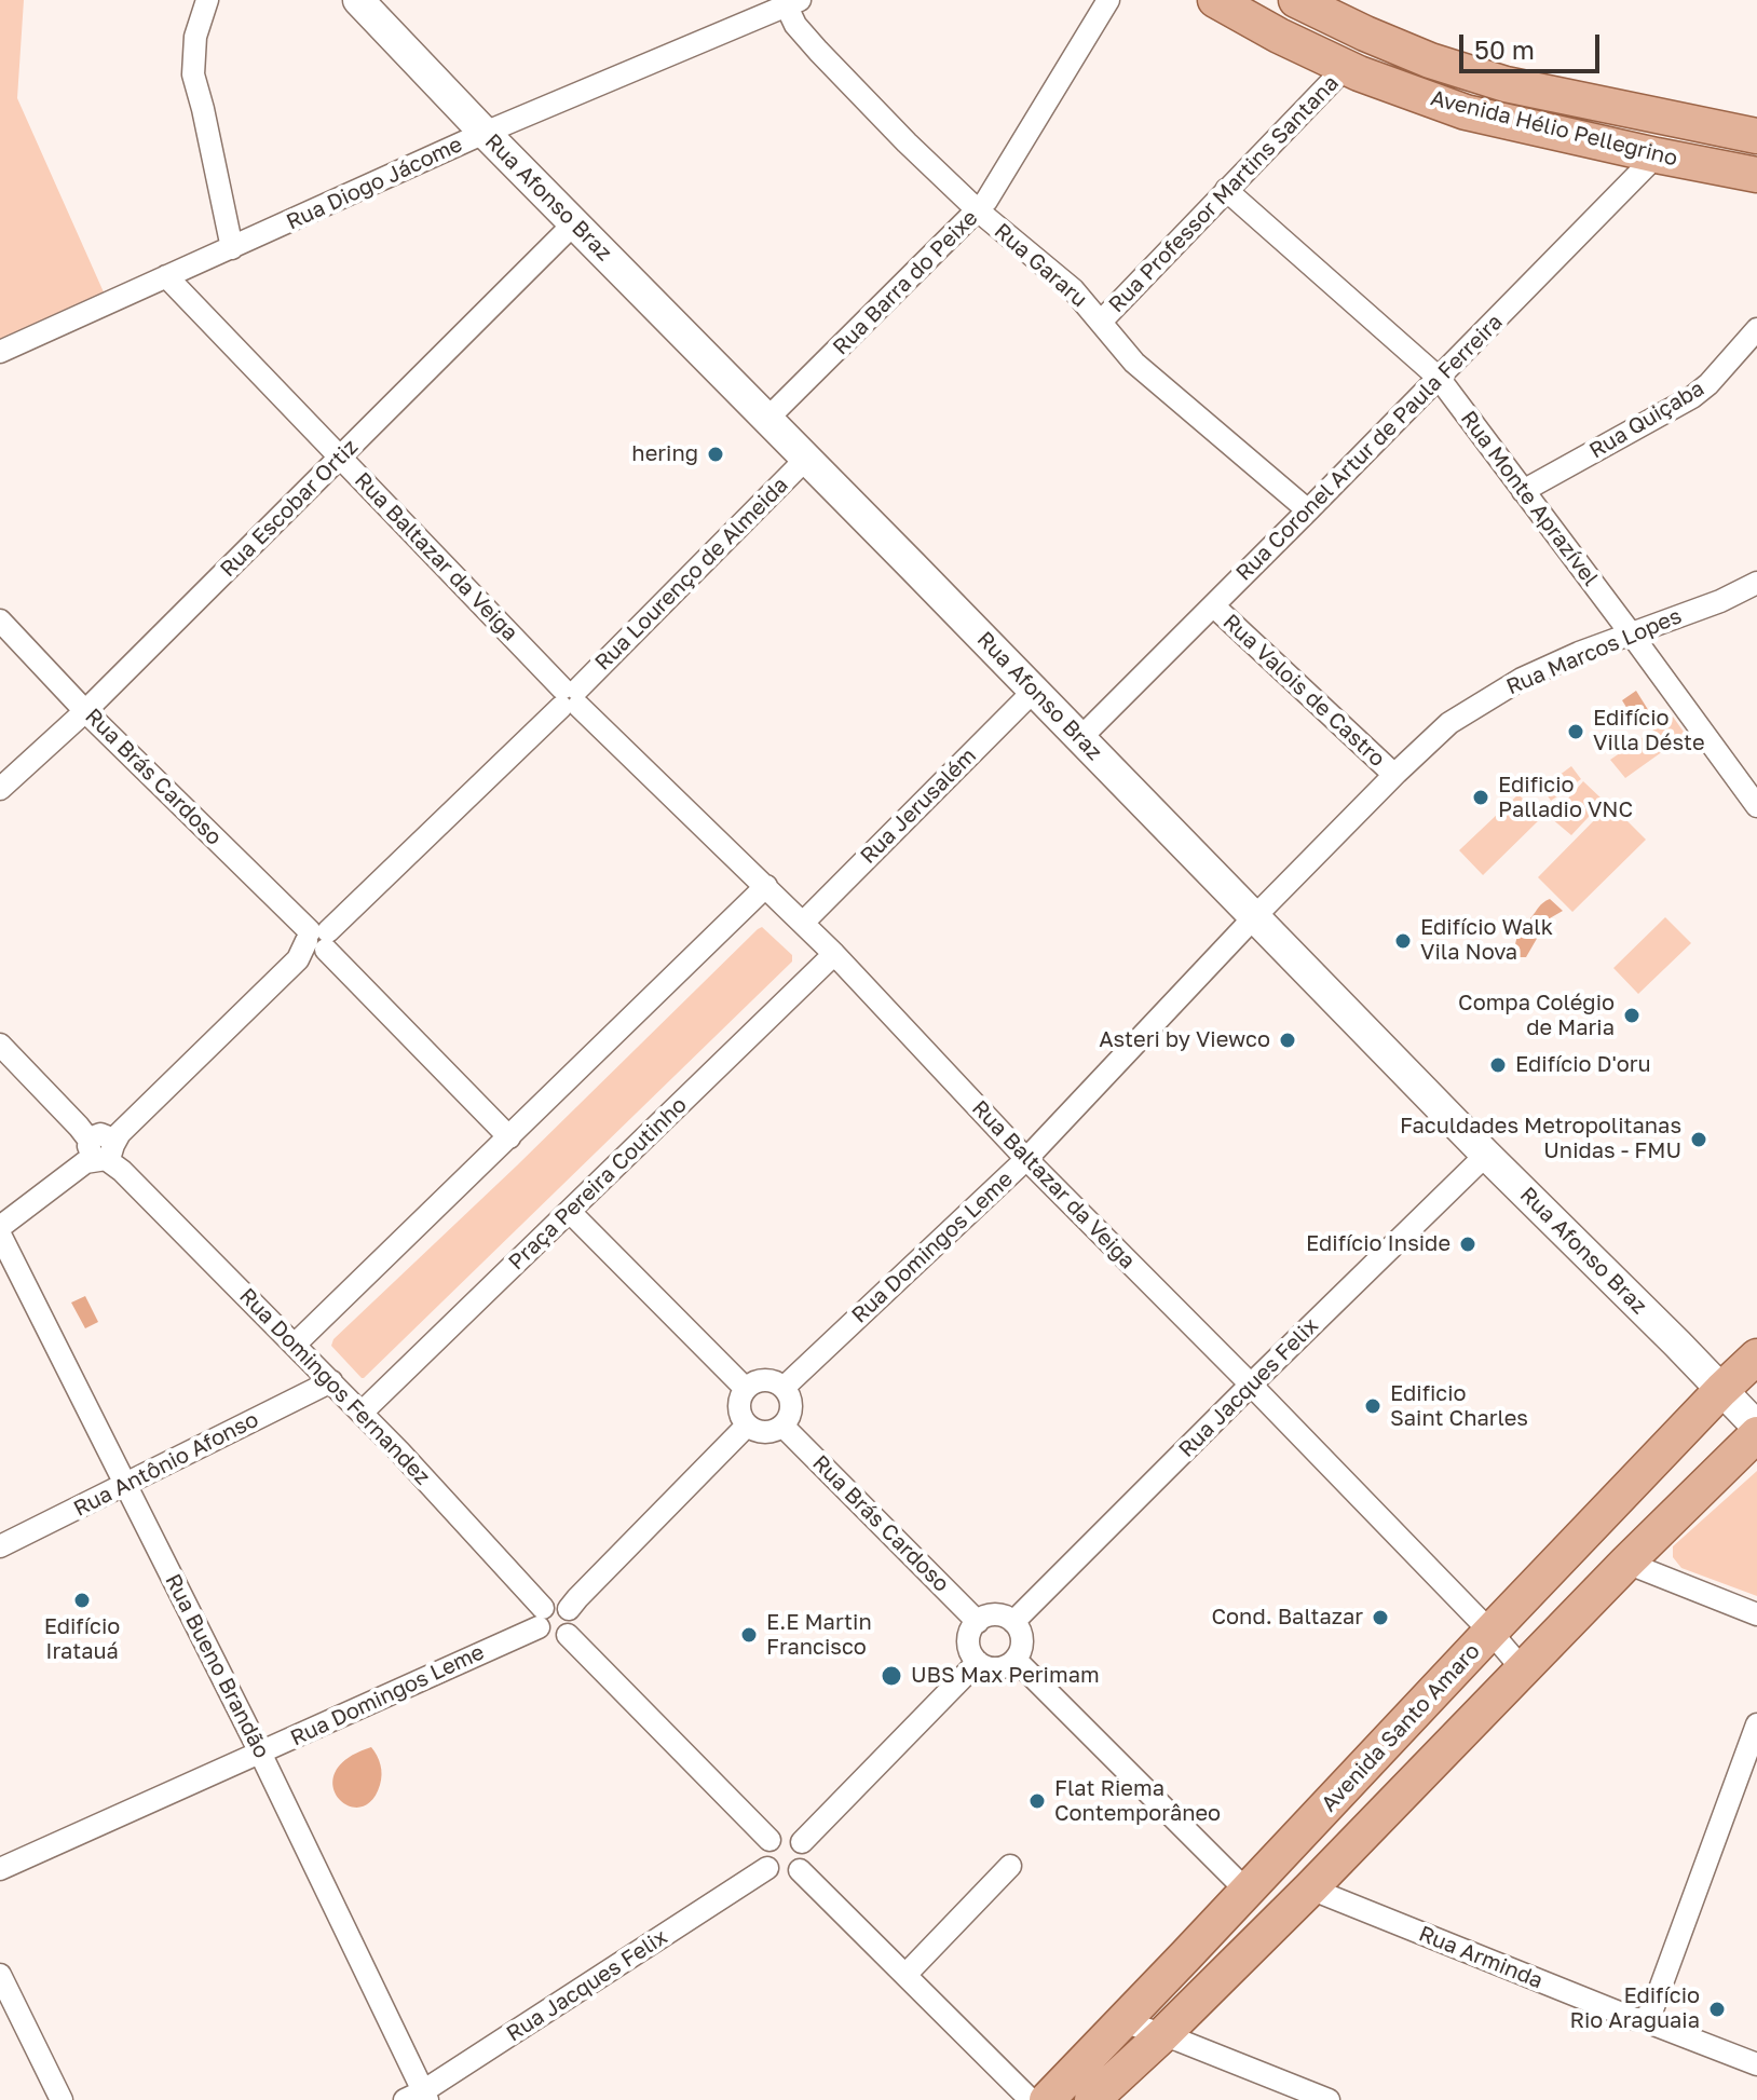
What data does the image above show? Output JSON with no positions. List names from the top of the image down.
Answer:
{
  "streets": {
    "main road": ["Avenida Hélio Pellegrino", "Avenida Santo Amaro"],
    "street": [
      "Rua Diogo Jácome",
      "Rua Professor Martins Santana",
      "Rua Afonso Braz",
      "Rua Gararu",
      "Rua Barra do Peixe",
      "Rua Quiçaba",
      "Rua Coronel Artur de Paula Ferreira",
      "Rua Monte Aprazível",
      "Rua Escobar Ortiz",
      "Rua Baltazar da Veiga",
      "Rua Lourenço de Almeida",
      "Rua Marcos Lopes",
      "Rua Valois de Castro",
      "Rua Brás Cardoso",
      "Rua Jerusalém",
      "Praça Pereira Coutinho",
      "Rua Domingos Leme",
      "Rua Domingos Fernandez",
      "Rua Jacques Felix",
      "Rua Antônio Afonso",
      "Rua Bueno Brandão",
      "Rua Arminda"
    ]
  },
  "crossings": [
    ["Avenida Hélio Pellegrino", "Rua Professor Martins Santana"],
    ["Avenida Hélio Pellegrino", "Rua Coronel Artur de Paula Ferreira"],
    ["Rua Diogo Jácome", "Rua Afonso Braz"],
    ["Rua Diogo Jácome", "Rua Gararu"],
    ["Rua Diogo Jácome", "Rua Baltazar da Veiga"],
    ["Rua Professor Martins Santana", "Rua Gararu"],
    ["Rua Professor Martins Santana", "Rua Monte Aprazível"],
    ["Rua Afonso Braz", "Rua Barra do Peixe"],
    ["Rua Afonso Braz", "Rua Coronel Artur de Paula Ferreira"],
    ["Rua Afonso Braz", "Rua Escobar Ortiz"],
    ["Rua Afonso Braz", "Rua Lourenço de Almeida"],
    ["Rua Afonso Braz", "Rua Marcos Lopes"],
    ["Rua Afonso Braz", "Rua Jerusalém"],
    ["Rua Afonso Braz", "Rua Domingos Leme"],
    ["Rua Afonso Braz", "Rua Jacques Felix"],
    ["Rua Afonso Braz", "Avenida Santo Amaro"],
    ["Rua Gararu", "Rua Barra do Peixe"],
    ["Rua Gararu", "Rua Coronel Artur de Paula Ferreira"],
    ["Rua Quiçaba", "Rua Monte Aprazível"],
    ["Rua Coronel Artur de Paula Ferreira", "Rua Monte Aprazível"],
    ["Rua Coronel Artur de Paula Ferreira", "Rua Valois de Castro"],
    ["Rua Monte Aprazível", "Rua Marcos Lopes"],
    ["Rua Escobar Ortiz", "Rua Baltazar da Veiga"],
    ["Rua Escobar Ortiz", "Rua Brás Cardoso"],
    ["Rua Baltazar da Veiga", "Rua Lourenço de Almeida"],
    ["Rua Baltazar da Veiga", "Rua Jerusalém"],
    ["Rua Baltazar da Veiga", "Praça Pereira Coutinho"],
    ["Rua Baltazar da Veiga", "Rua Domingos Leme"],
    ["Rua Baltazar da Veiga", "Rua Jacques Felix"],
    ["Rua Baltazar da Veiga", "Avenida Santo Amaro"],
    ["Rua Lourenço de Almeida", "Rua Brás Cardoso"],
    ["Rua Lourenço de Almeida", "Rua Domingos Fernandez"],
    ["Rua Marcos Lopes", "Rua Valois de Castro"],
    ["Rua Marcos Lopes", "Rua Domingos Leme"],
    ["Rua Brás Cardoso", "Rua Domingos Leme"],
    ["Rua Brás Cardoso", "Rua Jacques Felix"],
    ["Praça Pereira Coutinho", "Rua Domingos Fernandez"],
    ["Rua Domingos Leme", "Rua Domingos Fernandez"],
    ["Rua Domingos Leme", "Rua Bueno Brandão"],
    ["Rua Domingos Fernandez", "Rua Antônio Afonso"],
    ["Rua Jacques Felix", "Rua Bueno Brandão"],
    ["Rua Antônio Afonso", "Rua Bueno Brandão"],
    ["Avenida Santo Amaro", "Rua Arminda"]
  ],
  "places": [
    "hering",
    "Edifício Villa Déste",
    "Edificio Palladio VNC",
    "Edifício Walk Vila Nova",
    "Compa Colégio de Maria",
    "Asteri by Viewco",
    "Edifício D'oru",
    "Faculdades Metropolitanas Unidas - FMU",
    "Edifício Inside",
    "Edificio Saint Charles",
    "Edifício Iratauá",
    "Cond. Baltazar",
    "E.E Martin Francisco",
    "UBS Max Perimam",
    "Flat Riema Contemporâneo",
    "Edifício Rio Araguaia"
  ],
  "scale_bar": "50 m"
}
